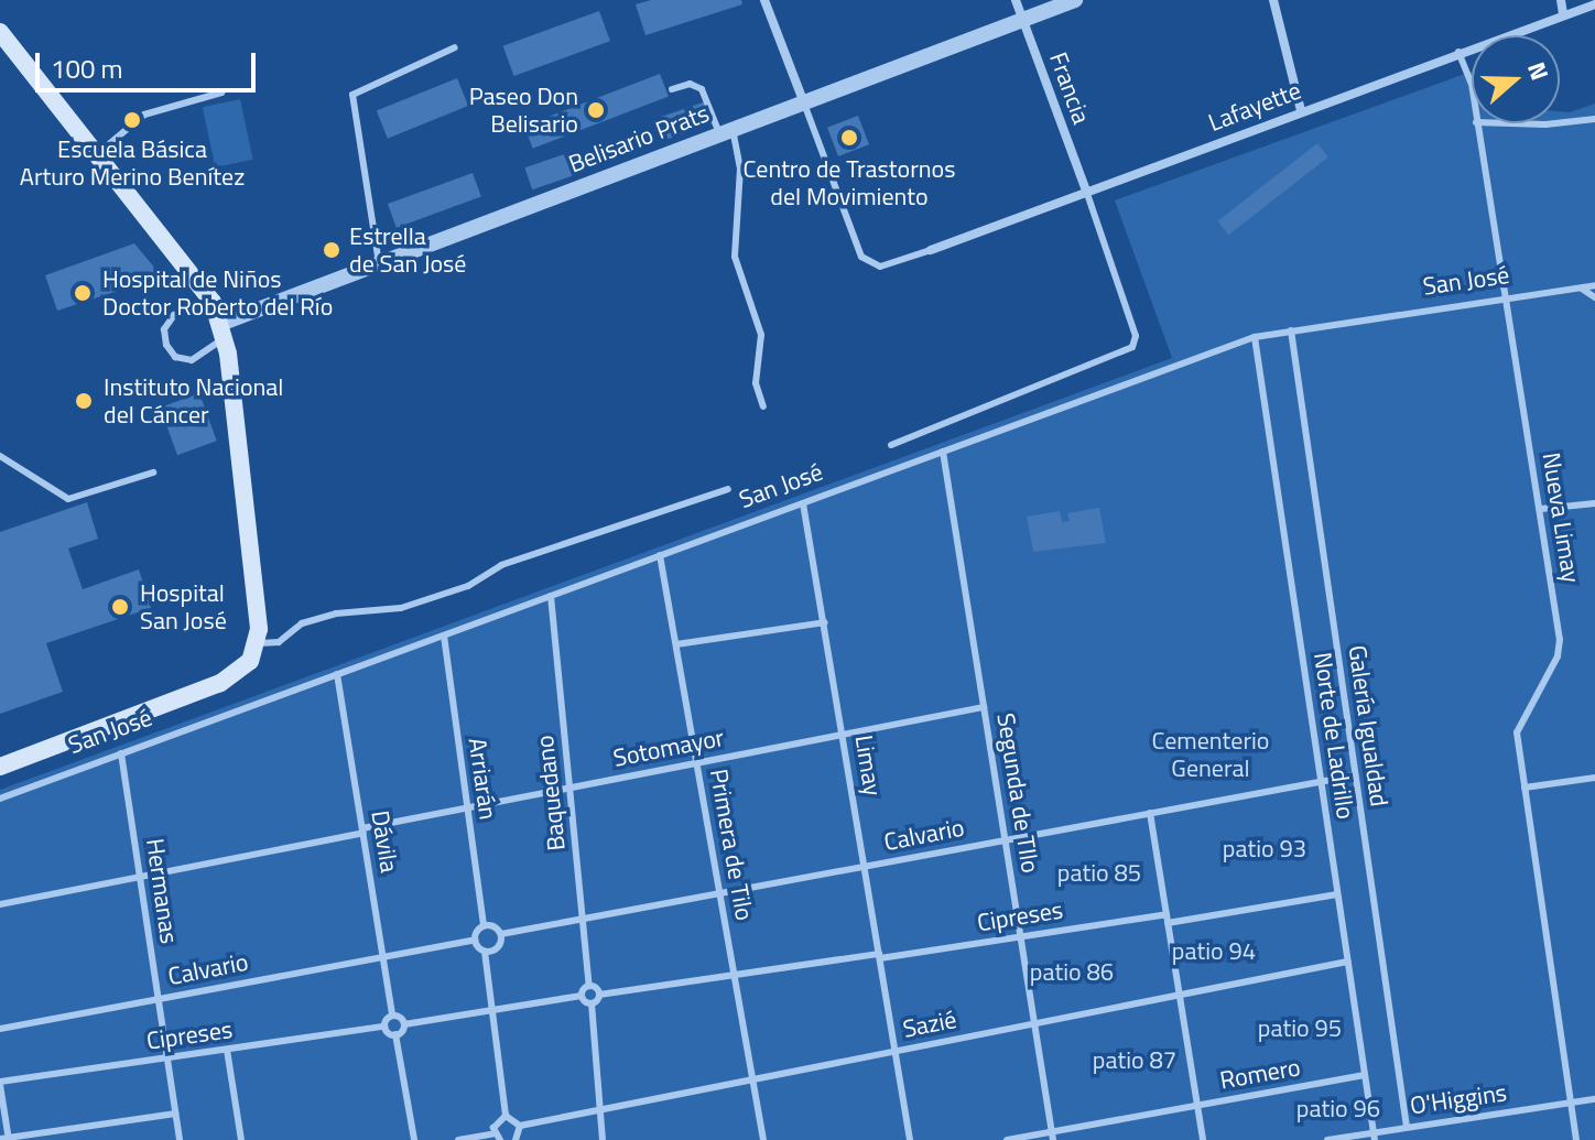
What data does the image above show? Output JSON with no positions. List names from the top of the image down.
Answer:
{
  "streets": {
    "main road": ["San José"],
    "street": ["Francia", "Lafayette", "Belisario Prats"],
    "lane": [
      "Nueva Limay",
      "Galería Igualdad",
      "Norte de Ladrillo",
      "Sotomayor",
      "Limay",
      "Arriarán",
      "Baquedano",
      "Segunda de TIlo",
      "Calvario",
      "Dávila",
      "Primera de Tilo",
      "Hermanas",
      "Cipreses",
      "Sazié",
      "Romero",
      "O'Higgins"
    ]
  },
  "crossings": [
    ["Francia", "Lafayette"],
    ["Francia", "Belisario Prats"],
    ["Lafayette", "Nueva Limay"],
    ["San José", "Nueva Limay"],
    ["San José", "Galería Igualdad"],
    ["San José", "Norte de Ladrillo"],
    ["San José", "Limay"],
    ["San José", "Arriarán"],
    ["San José", "Baquedano"],
    ["San José", "Segunda de TIlo"],
    ["San José", "Dávila"],
    ["San José", "Primera de Tilo"],
    ["San José", "Hermanas"],
    ["Nueva Limay", "O'Higgins"],
    ["Galería Igualdad", "Calvario"],
    ["Galería Igualdad", "O'Higgins"],
    ["Norte de Ladrillo", "Calvario"],
    ["Norte de Ladrillo", "Cipreses"],
    ["Norte de Ladrillo", "Sazié"],
    ["Norte de Ladrillo", "Romero"],
    ["Norte de Ladrillo", "O'Higgins"],
    ["Sotomayor", "Limay"],
    ["Sotomayor", "Arriarán"],
    ["Sotomayor", "Baquedano"],
    ["Sotomayor", "Segunda de TIlo"],
    ["Sotomayor", "Dávila"],
    ["Sotomayor", "Primera de Tilo"],
    ["Sotomayor", "Hermanas"],
    ["Limay", "Calvario"],
    ["Limay", "Cipreses"],
    ["Limay", "Sazié"],
    ["Baquedano", "Calvario"],
    ["Segunda de TIlo", "Calvario"],
    ["Segunda de TIlo", "Cipreses"],
    ["Segunda de TIlo", "Sazié"],
    ["Segunda de TIlo", "Romero"],
    ["Calvario", "Dávila"],
    ["Calvario", "Primera de Tilo"],
    ["Calvario", "Hermanas"],
    ["Primera de Tilo", "Cipreses"],
    ["Primera de Tilo", "Sazié"],
    ["Hermanas", "Cipreses"]
  ],
  "parks": [
    "Cementerio General",
    "patio 93",
    "patio 85",
    "patio 94",
    "patio 86",
    "patio 95",
    "patio 87",
    "patio 96"
  ],
  "places": [
    "Paseo Don Belisario",
    "Escuela Básica Arturo Merino Benítez",
    "Centro de Trastornos del Movimiento",
    "Estrella de San José",
    "Hospital de Niños Doctor Roberto del Río",
    "Instituto Nacional del Cáncer",
    "Hospital San José"
  ],
  "scale_bar": "100 m",
  "north": "right"
}
